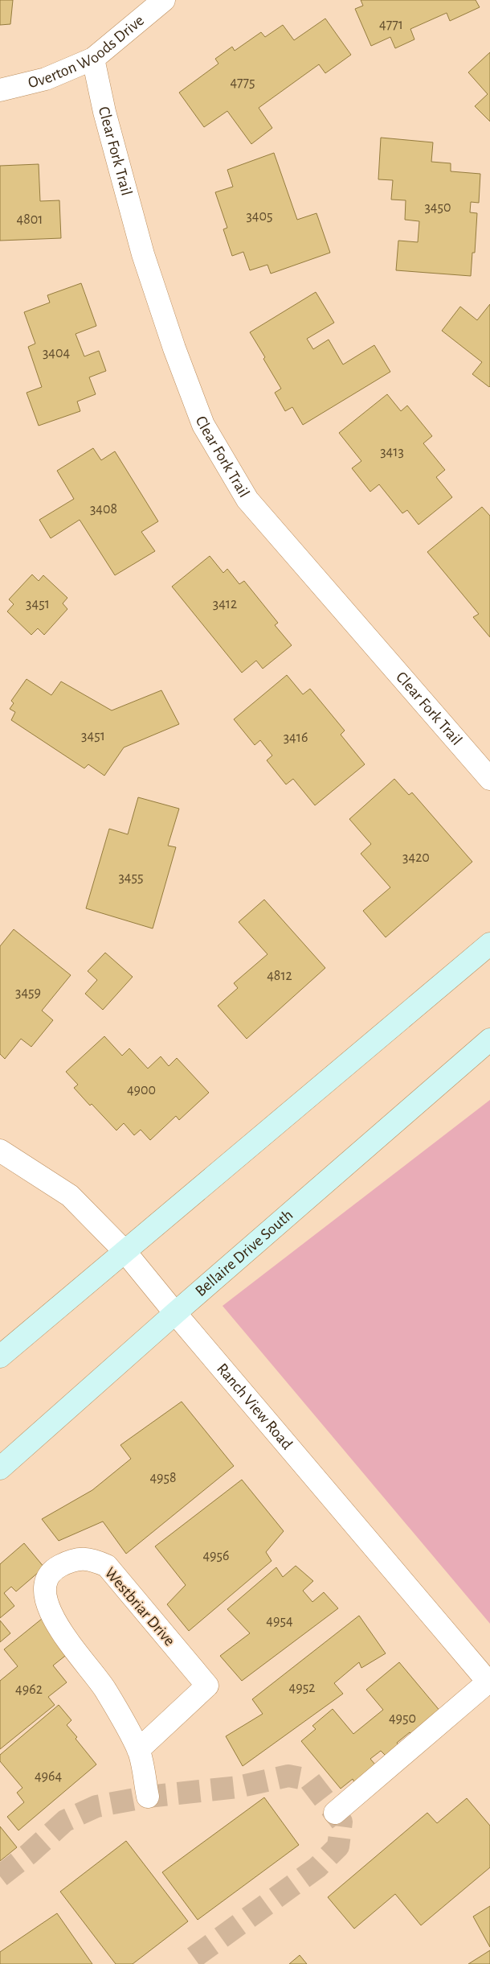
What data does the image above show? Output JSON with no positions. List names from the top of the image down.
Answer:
{
  "streets": {
    "main road": ["Bellaire Drive South"],
    "street": [
      "Overton Woods Drive",
      "Clear Fork Trail",
      "Ranch View Road",
      "Westbriar Drive"
    ]
  },
  "crossings": [
    ["Overton Woods Drive", "Clear Fork Trail"],
    ["Bellaire Drive South", "Ranch View Road"]
  ],
  "house_numbers": [
    "4771",
    "4775",
    "3450",
    "3405",
    "4801",
    "3404",
    "3413",
    "3408",
    "3451",
    "3412",
    "3451",
    "3416",
    "3420",
    "3455",
    "4812",
    "3459",
    "4900",
    "4958",
    "4956",
    "4954",
    "4952",
    "4962",
    "4950",
    "4964"
  ]
}
